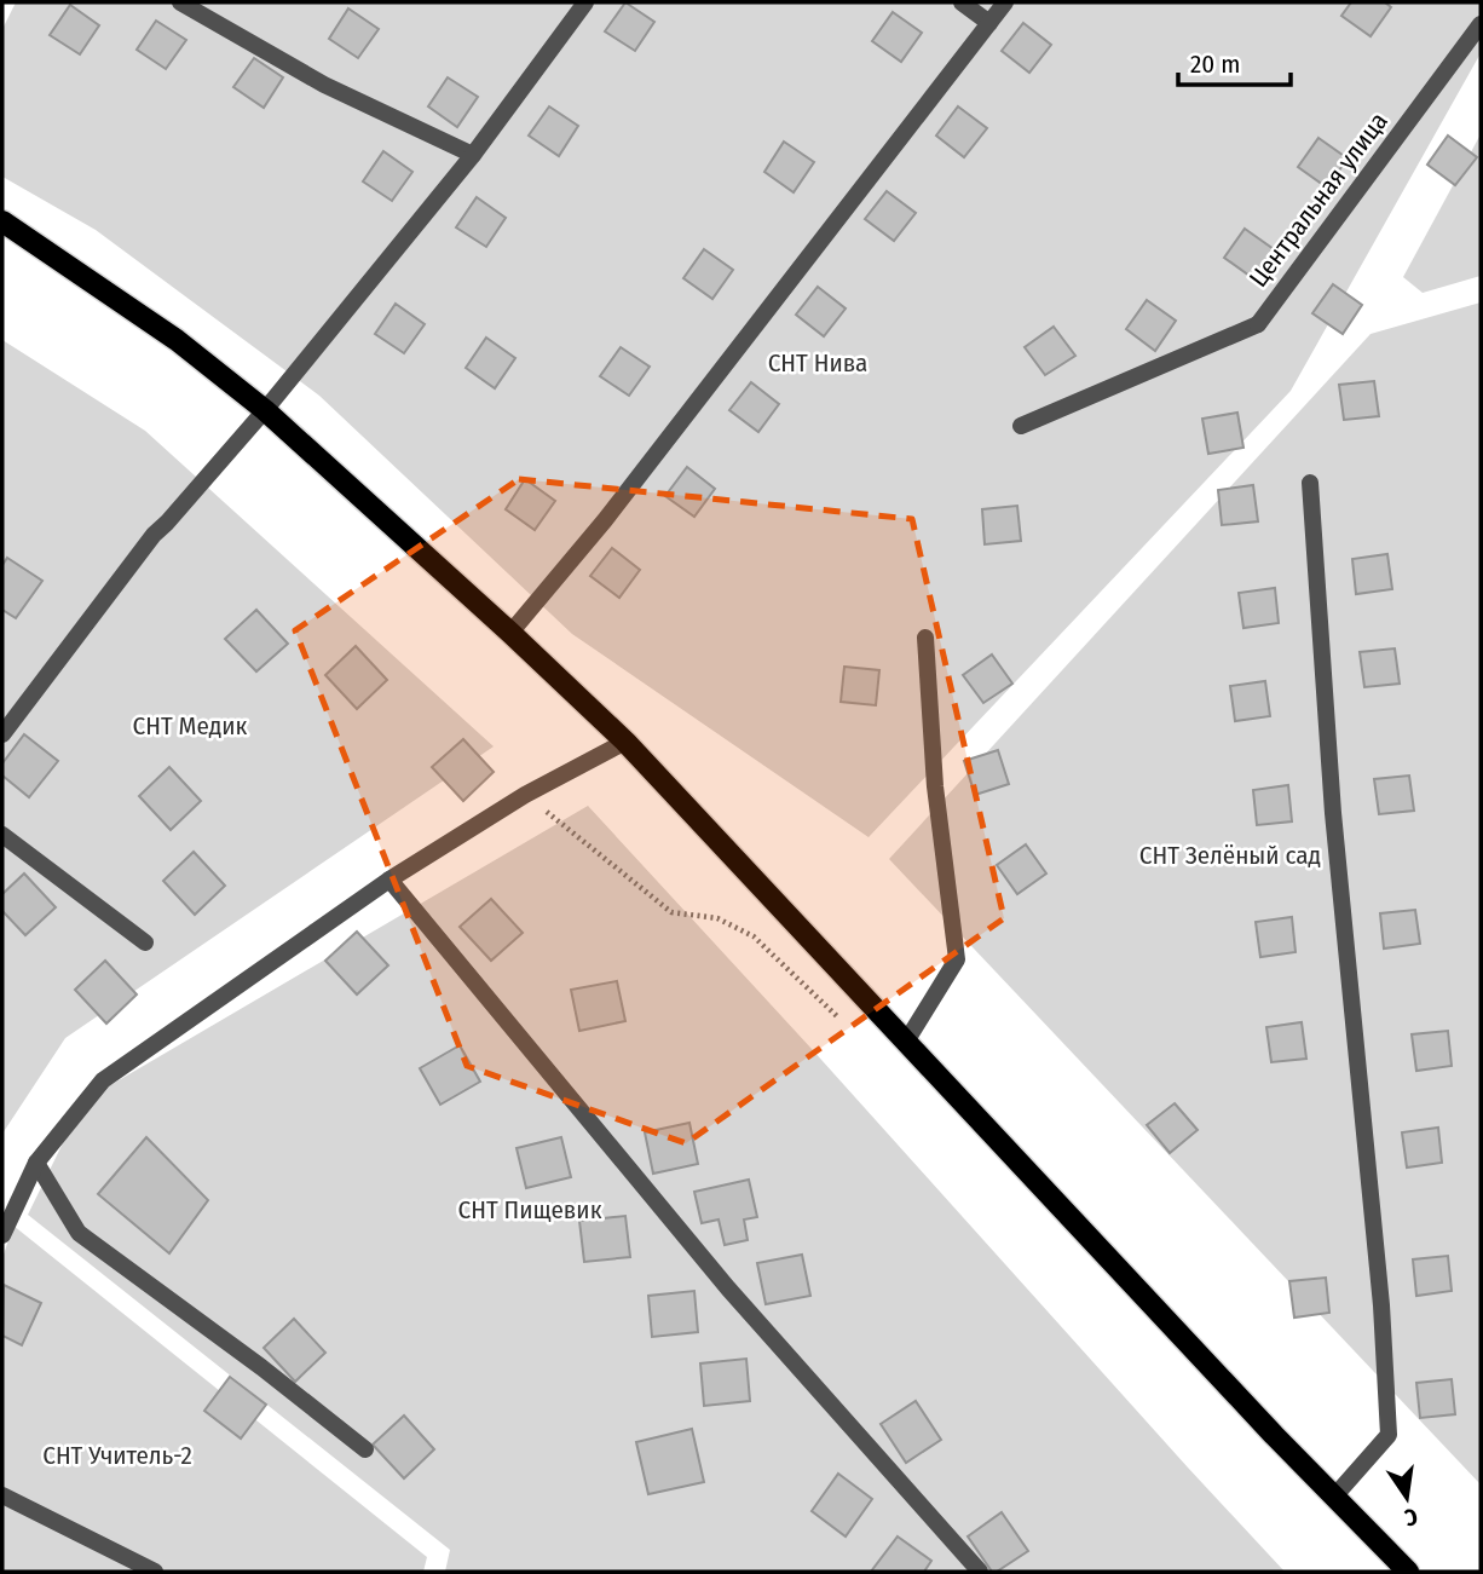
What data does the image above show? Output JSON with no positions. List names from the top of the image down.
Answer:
{
  "streets": {
    "street": ["Центральная улица"]
  },
  "parks": [
    "СНТ Нива",
    "СНТ Медик",
    "СНТ Зелёный сад",
    "СНТ Пищевик",
    "СНТ Учитель-2"
  ],
  "scale_bar": "20 m",
  "north": "bottom"
}
